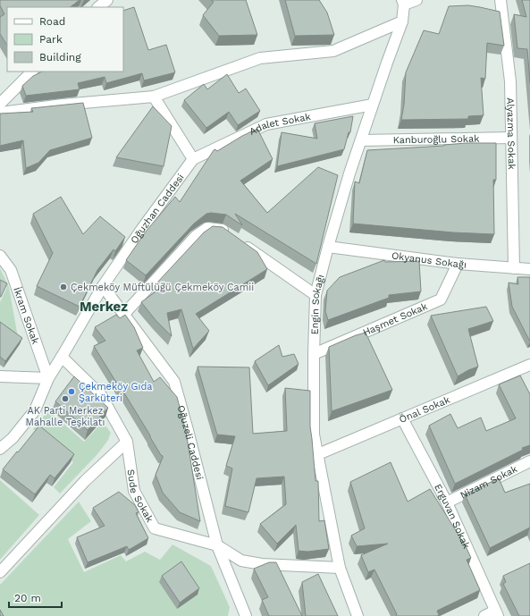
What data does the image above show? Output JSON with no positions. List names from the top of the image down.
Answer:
{
  "streets": {
    "street": [
      "Adalet Sokak",
      "Alyazma Sokak",
      "Kanburoğlu Sokak",
      "Oğuzhan Caddesi",
      "Okyanus Sokağı",
      "Engin Sokağı",
      "İkram Sokak",
      "Haşmet Sokak",
      "Önal Sokak",
      "Oğuzeli Caddesi",
      "Nizam Sokak",
      "Sude Sokak",
      "Erguvan Sokak"
    ]
  },
  "crossings": [
    ["Adalet Sokak", "Oğuzhan Caddesi"],
    ["Adalet Sokak", "Engin Sokağı"],
    ["Alyazma Sokak", "Kanburoğlu Sokak"],
    ["Alyazma Sokak", "Okyanus Sokağı"],
    ["Kanburoğlu Sokak", "Engin Sokağı"],
    ["Oğuzhan Caddesi", "İkram Sokak"],
    ["Oğuzhan Caddesi", "Oğuzeli Caddesi"],
    ["Oğuzhan Caddesi", "Sude Sokak"],
    ["Okyanus Sokağı", "Engin Sokağı"],
    ["Okyanus Sokağı", "Haşmet Sokak"],
    ["Engin Sokağı", "Haşmet Sokak"],
    ["Engin Sokağı", "Önal Sokak"],
    ["Engin Sokağı", "Sude Sokak"],
    ["Önal Sokak", "Erguvan Sokak"],
    ["Oğuzeli Caddesi", "Sude Sokak"],
    ["Nizam Sokak", "Erguvan Sokak"]
  ],
  "districts": ["Merkez"],
  "places": ["Çekmeköy Müftülüğü Çekmeköy Camii", "Çekmeköy Gıda Şarküteri", "AK Parti Merkez Mahalle Teşkilatı"],
  "legend": ["Road", "Park", "Building"],
  "scale_bar": "20 m"
}
